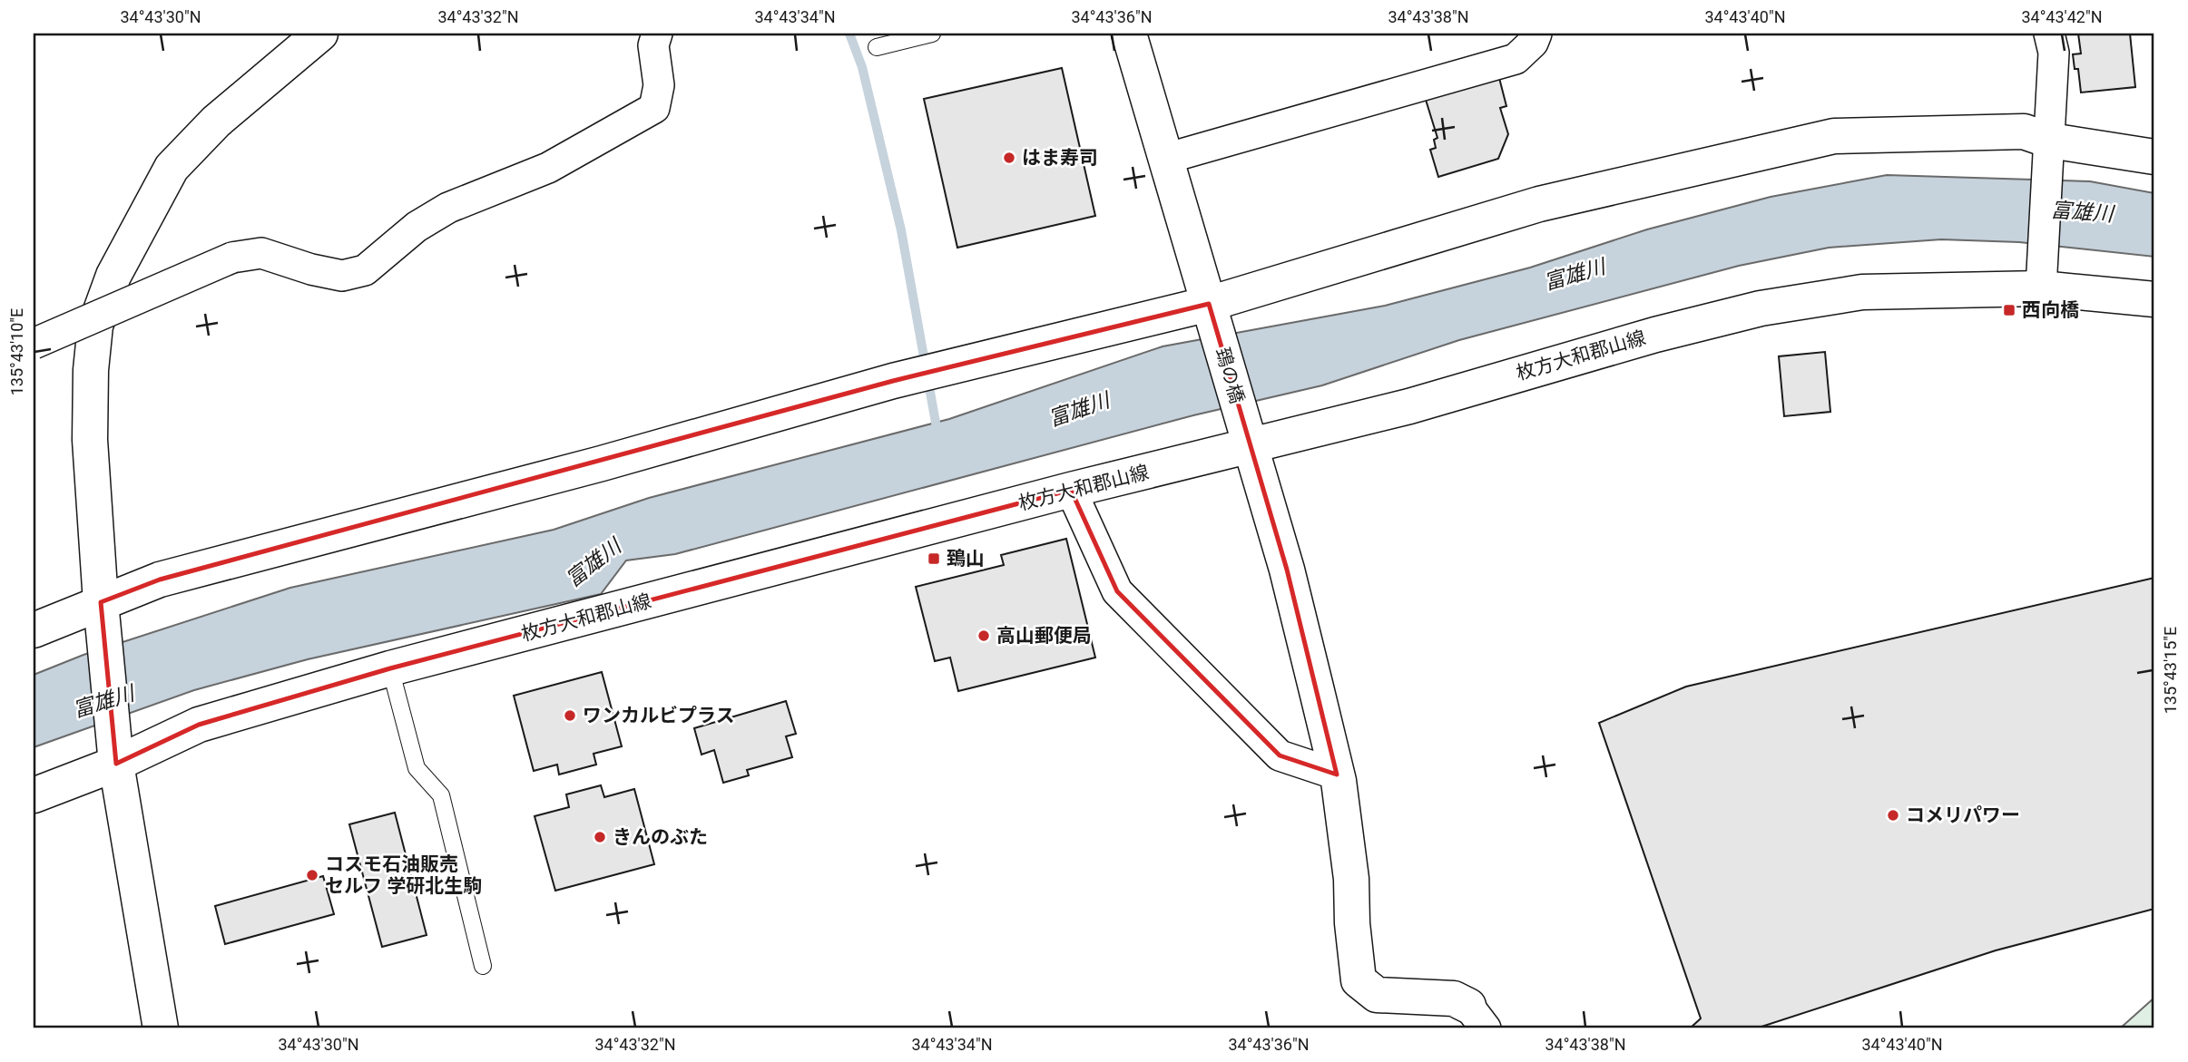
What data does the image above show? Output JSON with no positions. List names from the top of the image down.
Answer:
{
  "streets": {
    "main road": ["枚方大和郡山線", "鵄の橋"]
  },
  "crossings": [
    ["枚方大和郡山線", "鵄の橋"]
  ],
  "water": ["富雄川"],
  "places": {
    "other": [
      "はま寿司",
      "高山郵便局",
      "ワンカルビプラス",
      "コメリパワー",
      "きんのぶた",
      "コスモ石油販売 セルフ 学研北生駒"
    ],
    "transit": ["西向橋", "鵄山"]
  },
  "coordinates": [
    "34°43'30\"N",
    "34°43'32\"N",
    "34°43'34\"N",
    "34°43'36\"N",
    "34°43'38\"N",
    "34°43'40\"N",
    "34°43'42\"N",
    "135°43'10\"E",
    "135°43'15\"E"
  ]
}
